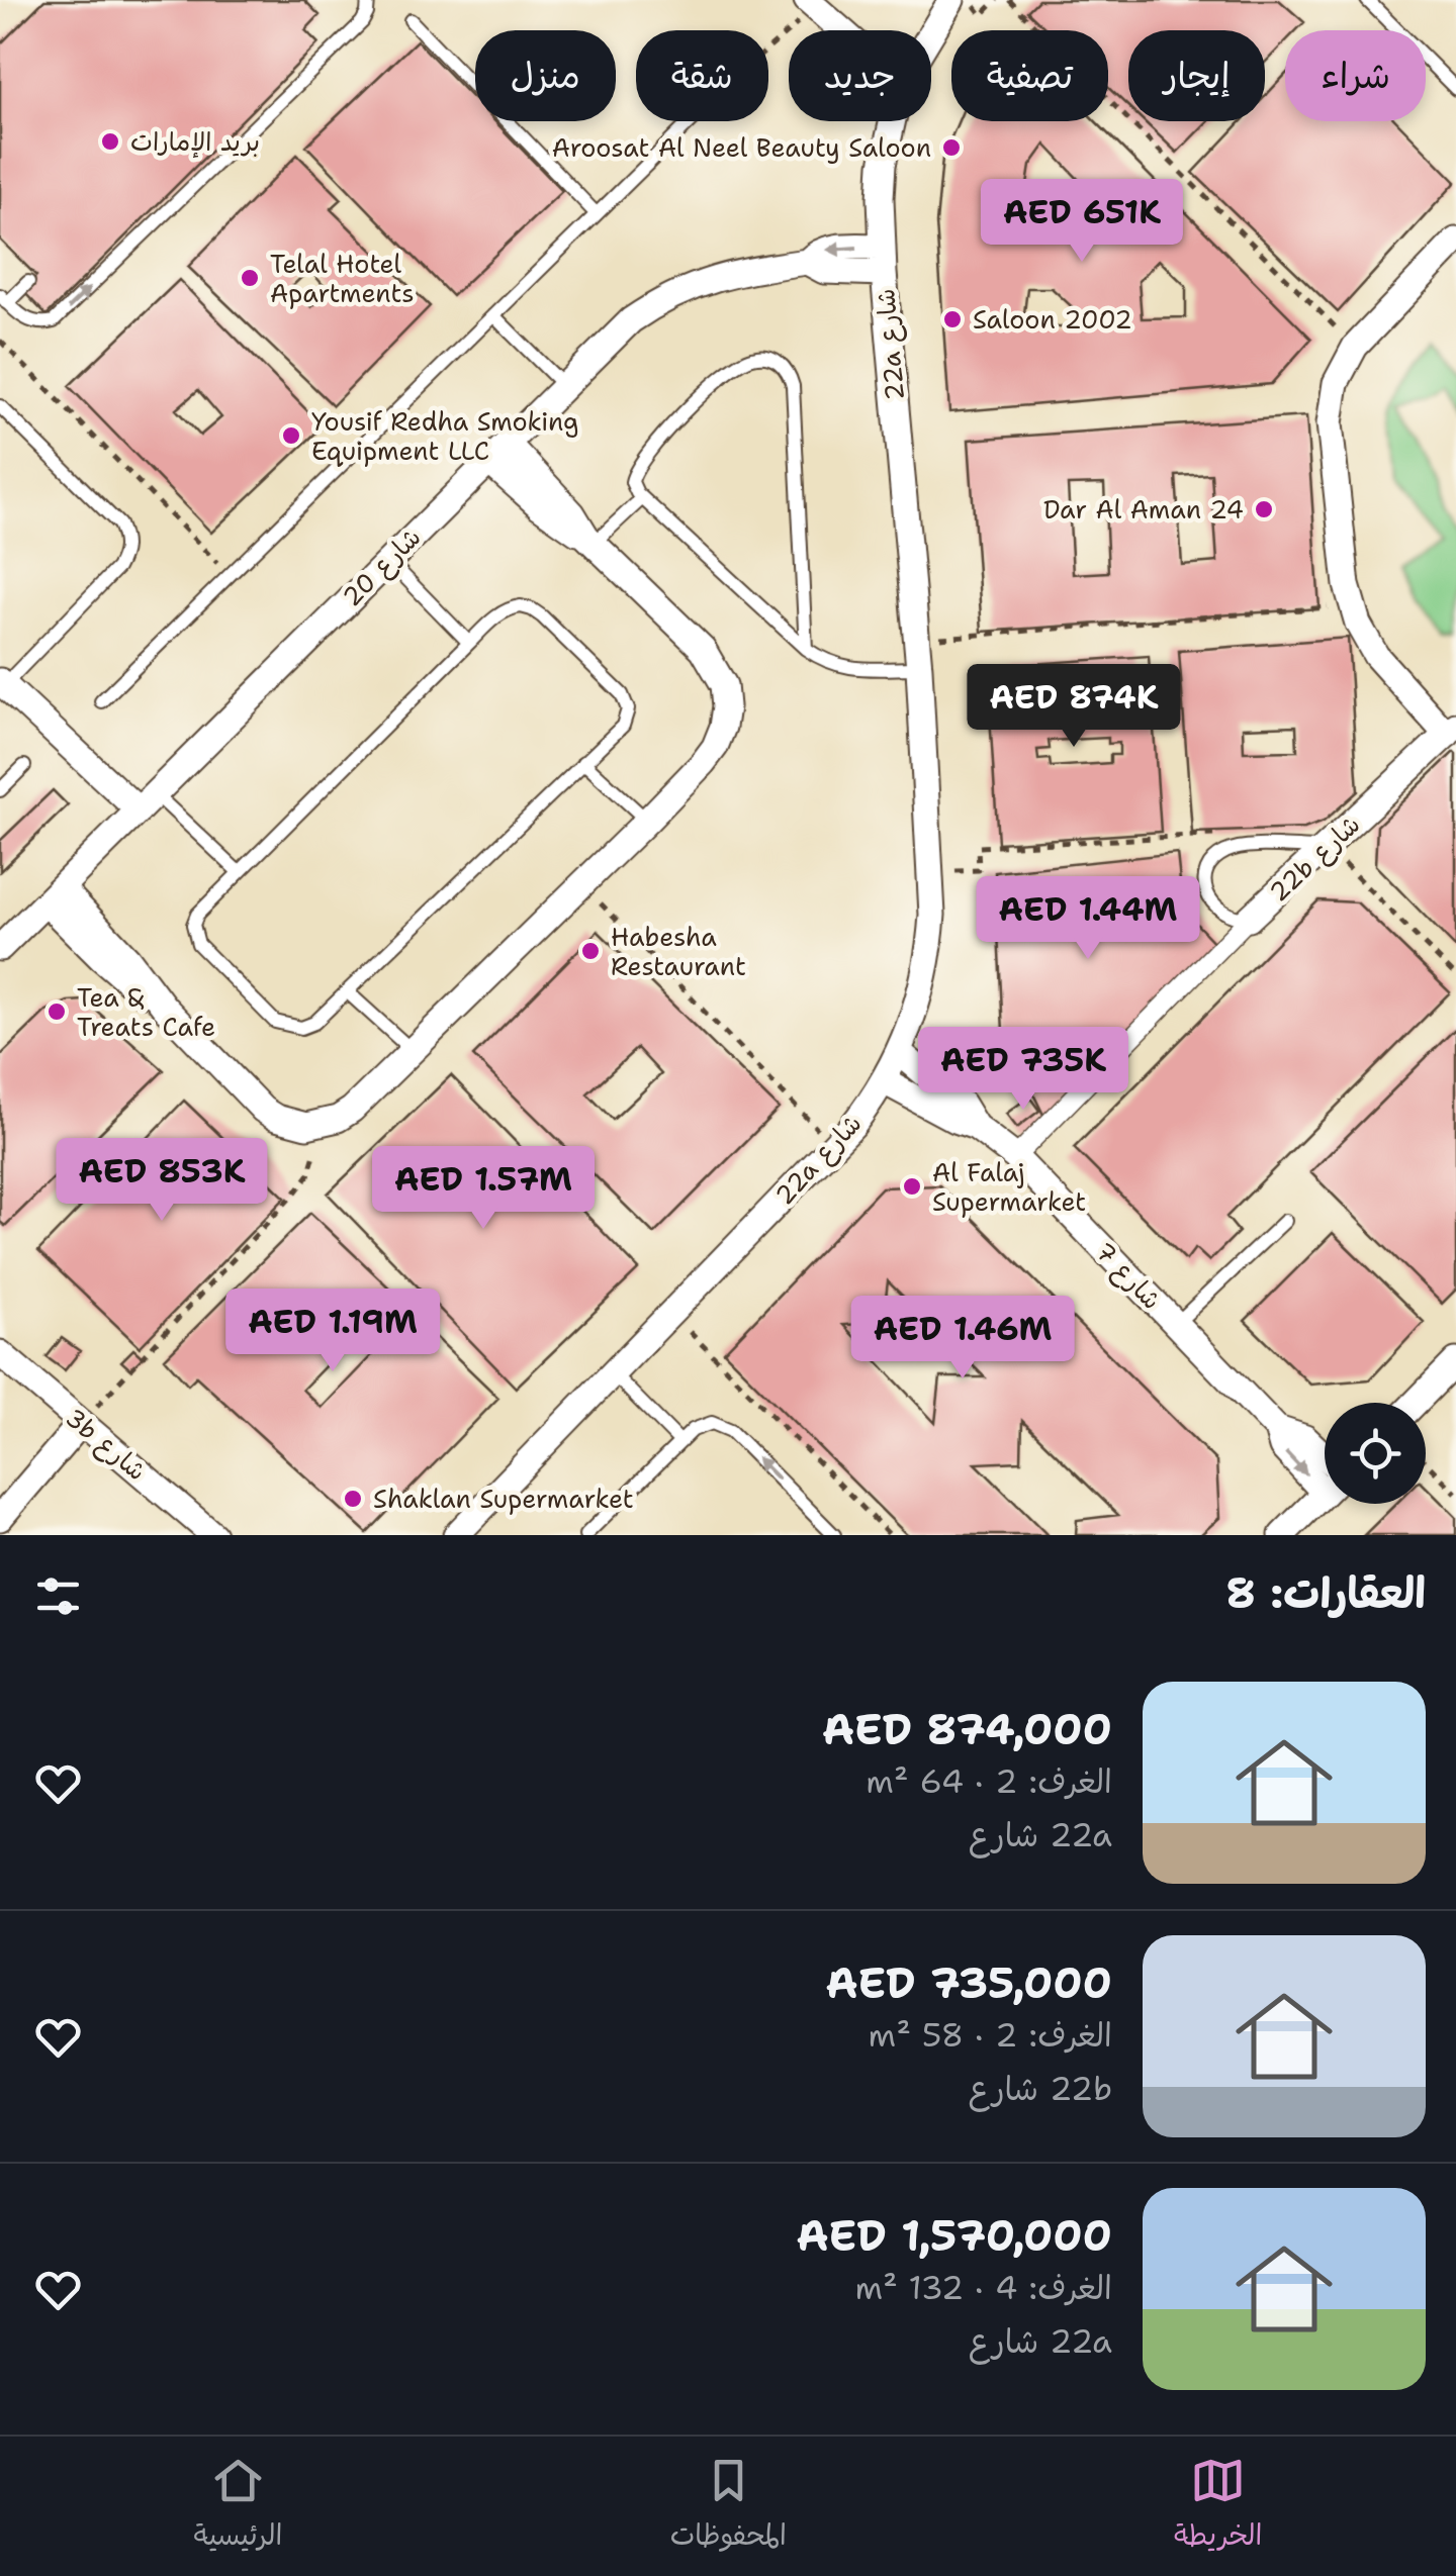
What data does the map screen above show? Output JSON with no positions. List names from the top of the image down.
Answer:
{
  "streets": {
    "street": [
      "22a شارع",
      "شارع 20",
      "22b شارع",
      "شارع 7",
      "3b شارع"
    ]
  },
  "crossings": [
    ["22a شارع", "شارع 20"],
    ["22a شارع", "شارع 7"],
    ["22b شارع", "شارع 7"]
  ],
  "places": [
    "بريد الإمارات",
    "Aroosat Al Neel Beauty Saloon",
    "Telal Hotel Apartments",
    "Saloon 2002",
    "Yousif Redha Smoking Equipment LLC",
    "Dar Al Aman 24",
    "Habesha Restaurant",
    "Tea & Treats Cafe",
    "Al Falaj Supermarket",
    "Shaklan Supermarket"
  ],
  "page": {
    "chip": [
      "شراء",
      "إيجار",
      "تصفية",
      "جديد",
      "شقة",
      "منزل"
    ],
    "price": [
      "AED 651K",
      "AED 874K",
      "AED 1.44M",
      "AED 735K",
      "AED 853K",
      "AED 1.57M",
      "AED 1.19M",
      "AED 1.46M"
    ],
    "heading": "العقارات: 8",
    "list": [
      {
        "name": "AED 874,000",
        "note": "الغرف: 2 · 64 m² · 22a شارع"
      },
      {
        "name": "AED 735,000",
        "note": "الغرف: 2 · 58 m² · 22b شارع"
      },
      {
        "name": "AED 1,570,000",
        "note": "الغرف: 4 · 132 m² · 22a شارع"
      }
    ],
    "tabs": ["الخريطة", "المحفوظات", "الرئيسية"]
  }
}
